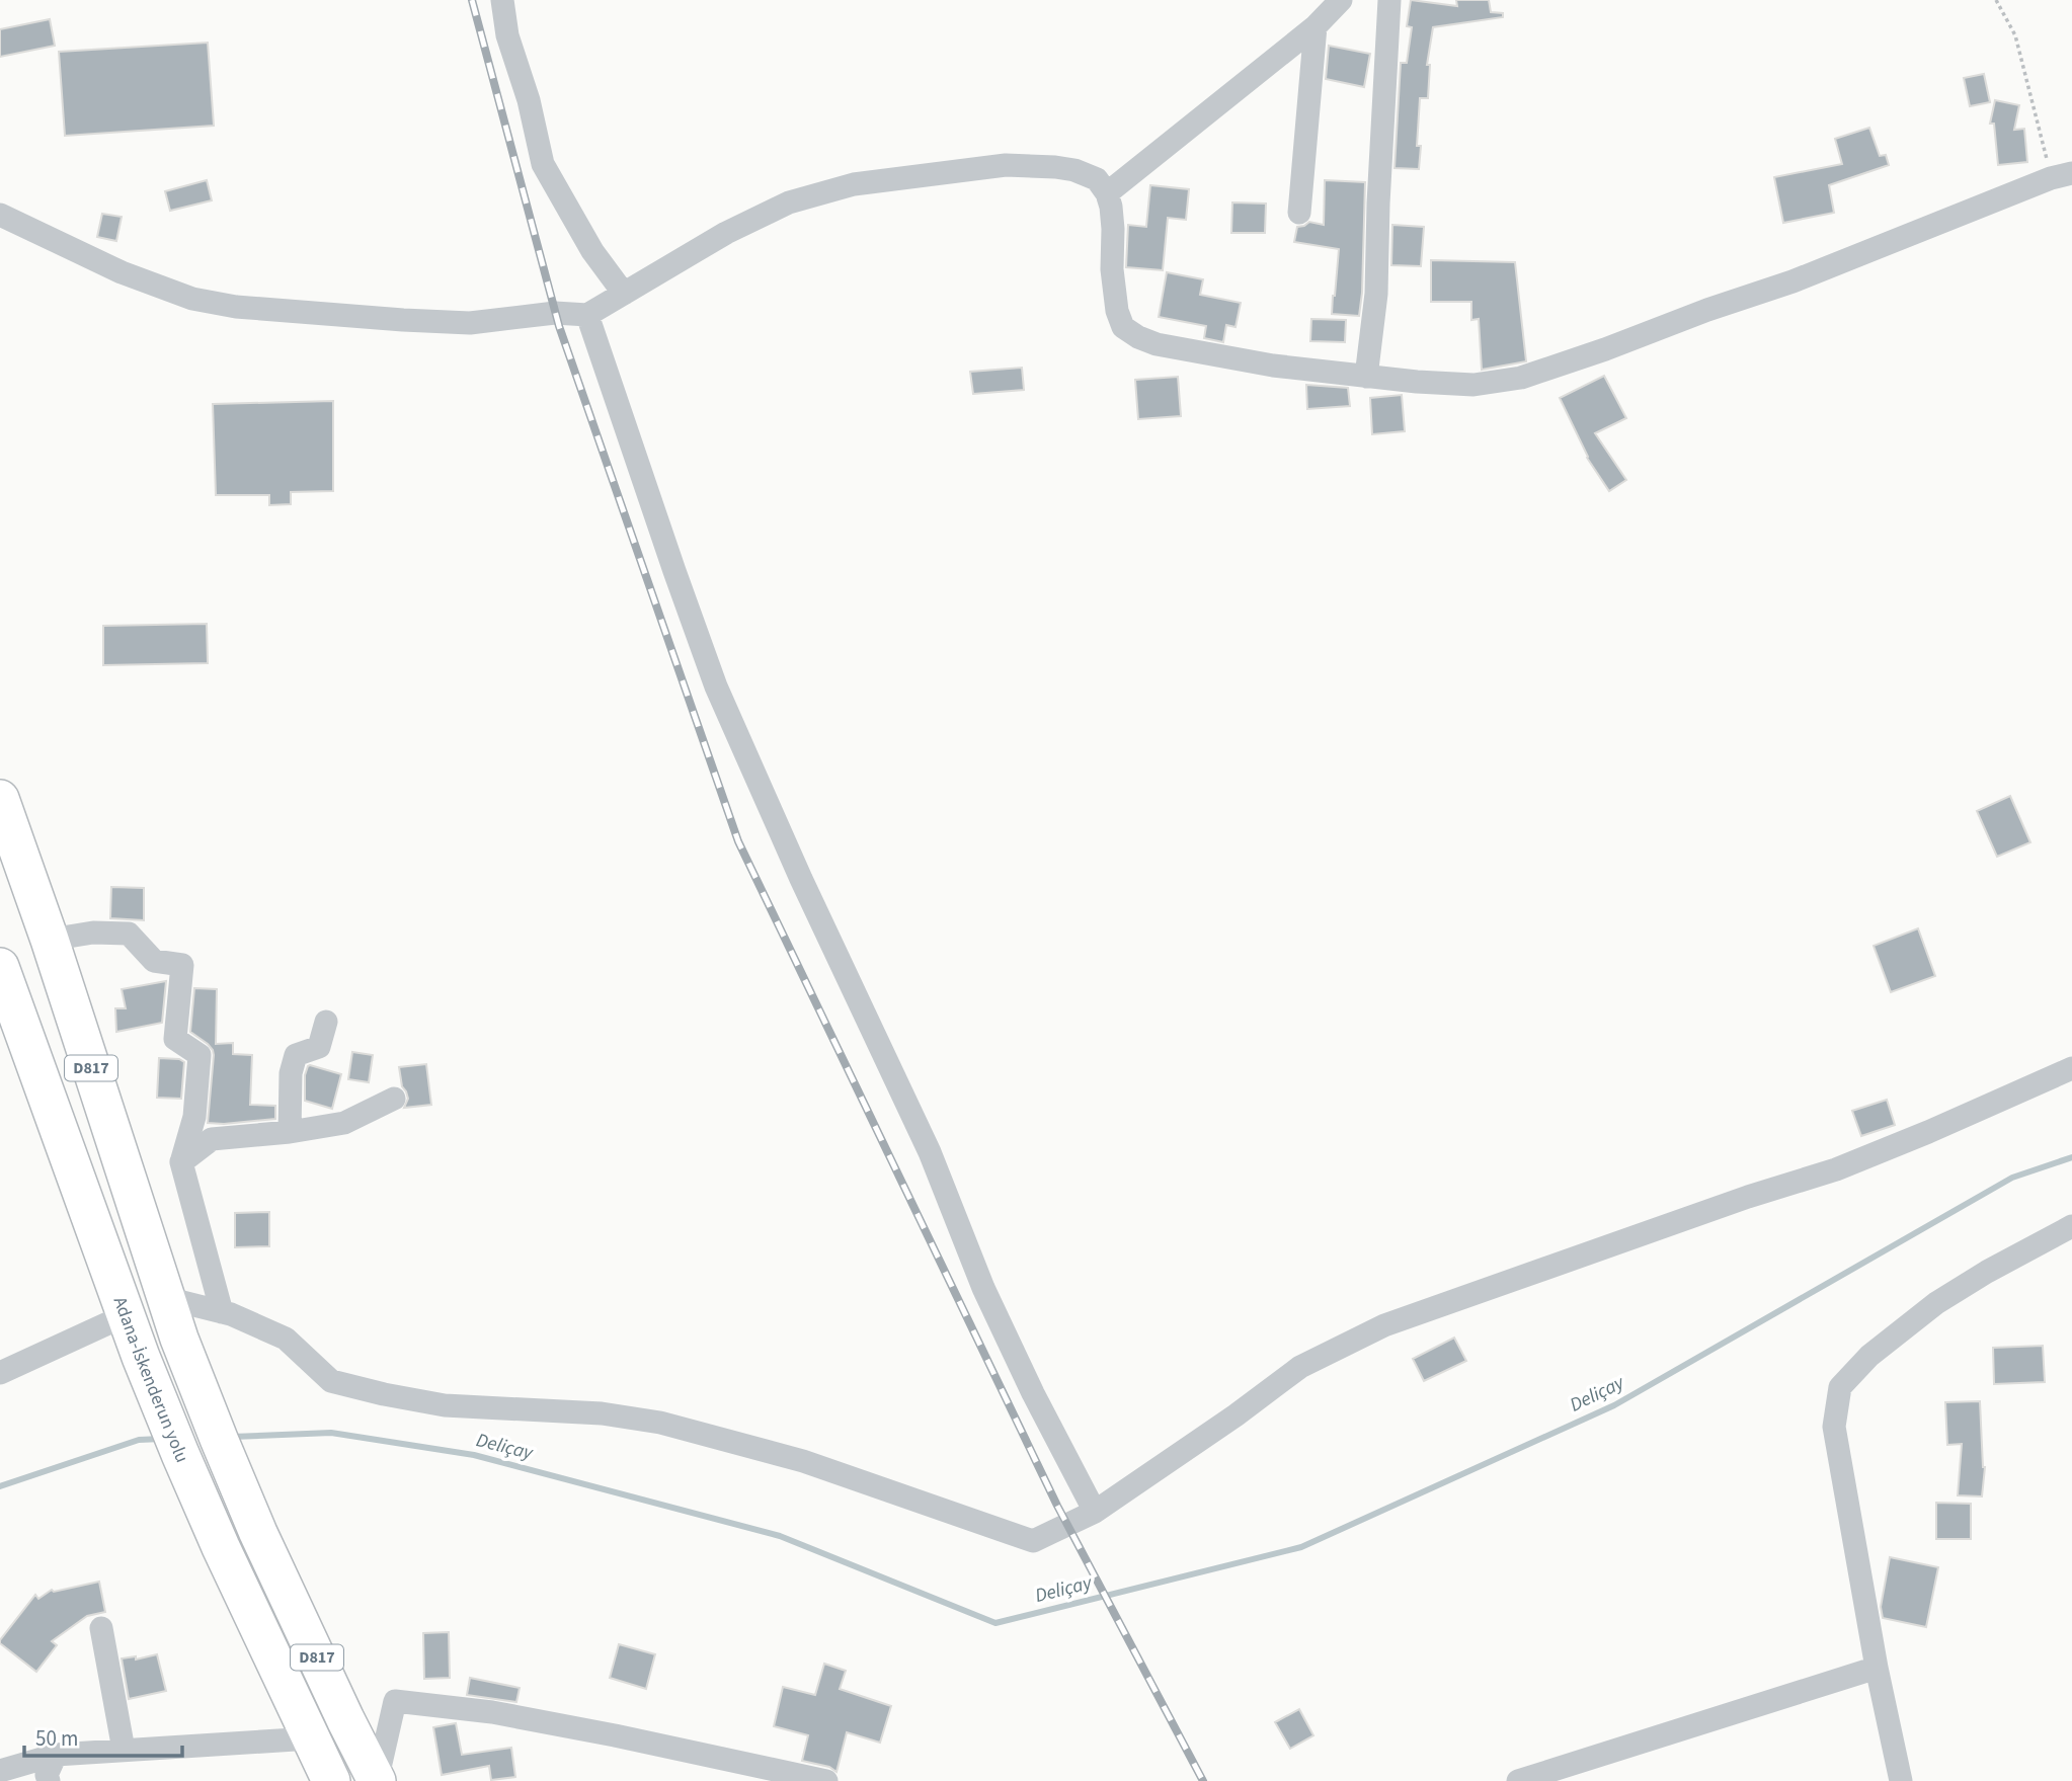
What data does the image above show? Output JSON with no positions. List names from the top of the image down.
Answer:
{
  "streets": {
    "highway": ["D817", "Adana-İskenderun yolu"]
  },
  "water": ["Deliçay"],
  "scale_bar": "50 m"
}
